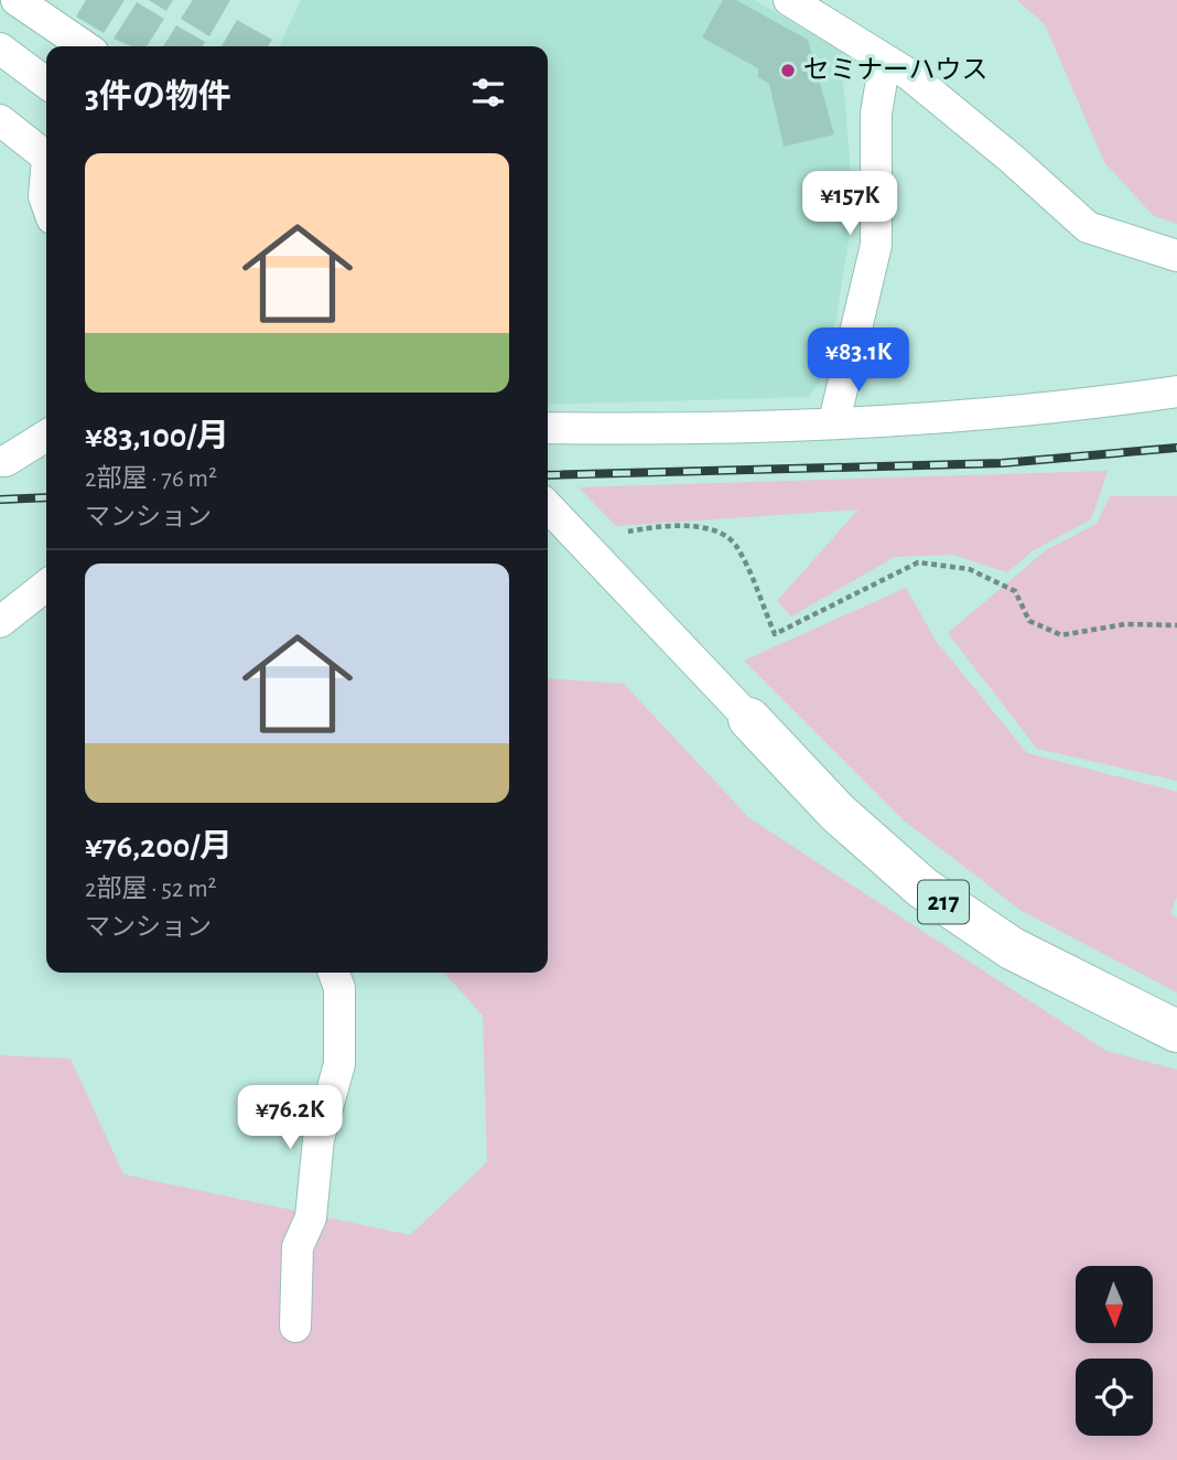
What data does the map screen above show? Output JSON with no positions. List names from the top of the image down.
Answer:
{
  "streets": {
    "highway": ["217"]
  },
  "places": ["セミナーハウス"],
  "north": "bottom",
  "page": {
    "heading": "3件の物件",
    "list": [
      {
        "name": "¥83,100/月",
        "note": "2部屋 · 76 m² · マンション"
      },
      {
        "name": "¥76,200/月",
        "note": "2部屋 · 52 m² · マンション"
      }
    ],
    "price": ["¥157K", "¥83.1K", "¥76.2K"]
  }
}
